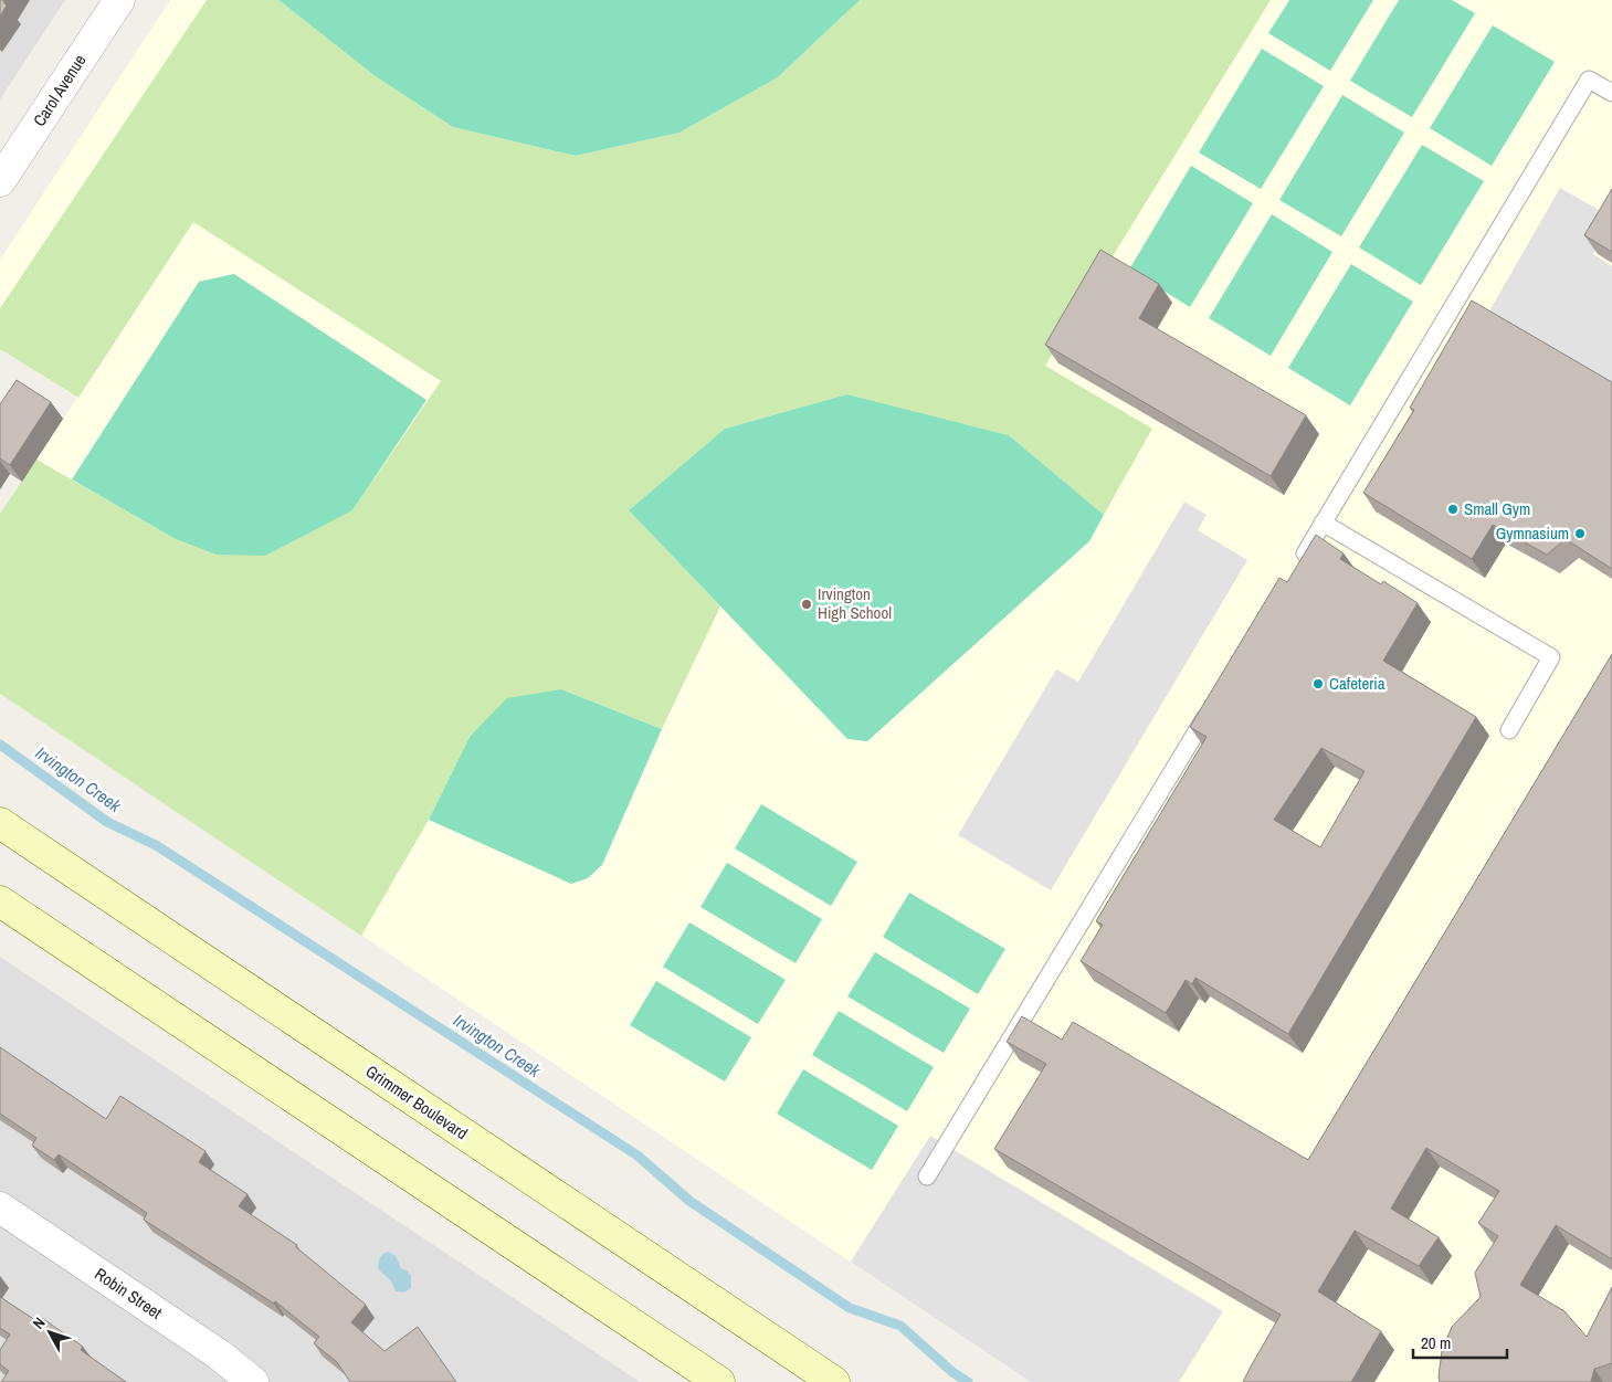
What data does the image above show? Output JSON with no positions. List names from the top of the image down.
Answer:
{
  "streets": {
    "main road": ["Grimmer Boulevard"],
    "street": ["Carol Avenue", "Robin Street"]
  },
  "water": ["Irvington Creek"],
  "places": [
    "Small Gym",
    "Gymnasium",
    "Irvington High School",
    "Cafeteria"
  ],
  "scale_bar": "20 m",
  "north": "top left"
}
